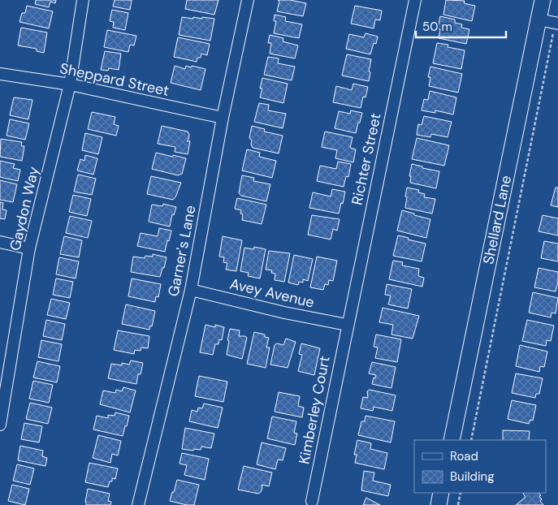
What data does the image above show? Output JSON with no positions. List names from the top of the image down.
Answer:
{
  "streets": {
    "main road": ["Shellard Lane"],
    "street": [
      "Sheppard Street",
      "Richter Street",
      "Gaydon Way",
      "Garner's Lane",
      "Avey Avenue",
      "Kimberley Court"
    ]
  },
  "crossings": [
    ["Sheppard Street", "Gaydon Way"],
    ["Sheppard Street", "Garner's Lane"],
    ["Richter Street", "Avey Avenue"],
    ["Richter Street", "Kimberley Court"],
    ["Garner's Lane", "Avey Avenue"],
    ["Avey Avenue", "Kimberley Court"]
  ],
  "legend": ["Road", "Building"],
  "scale_bar": "50 m"
}
